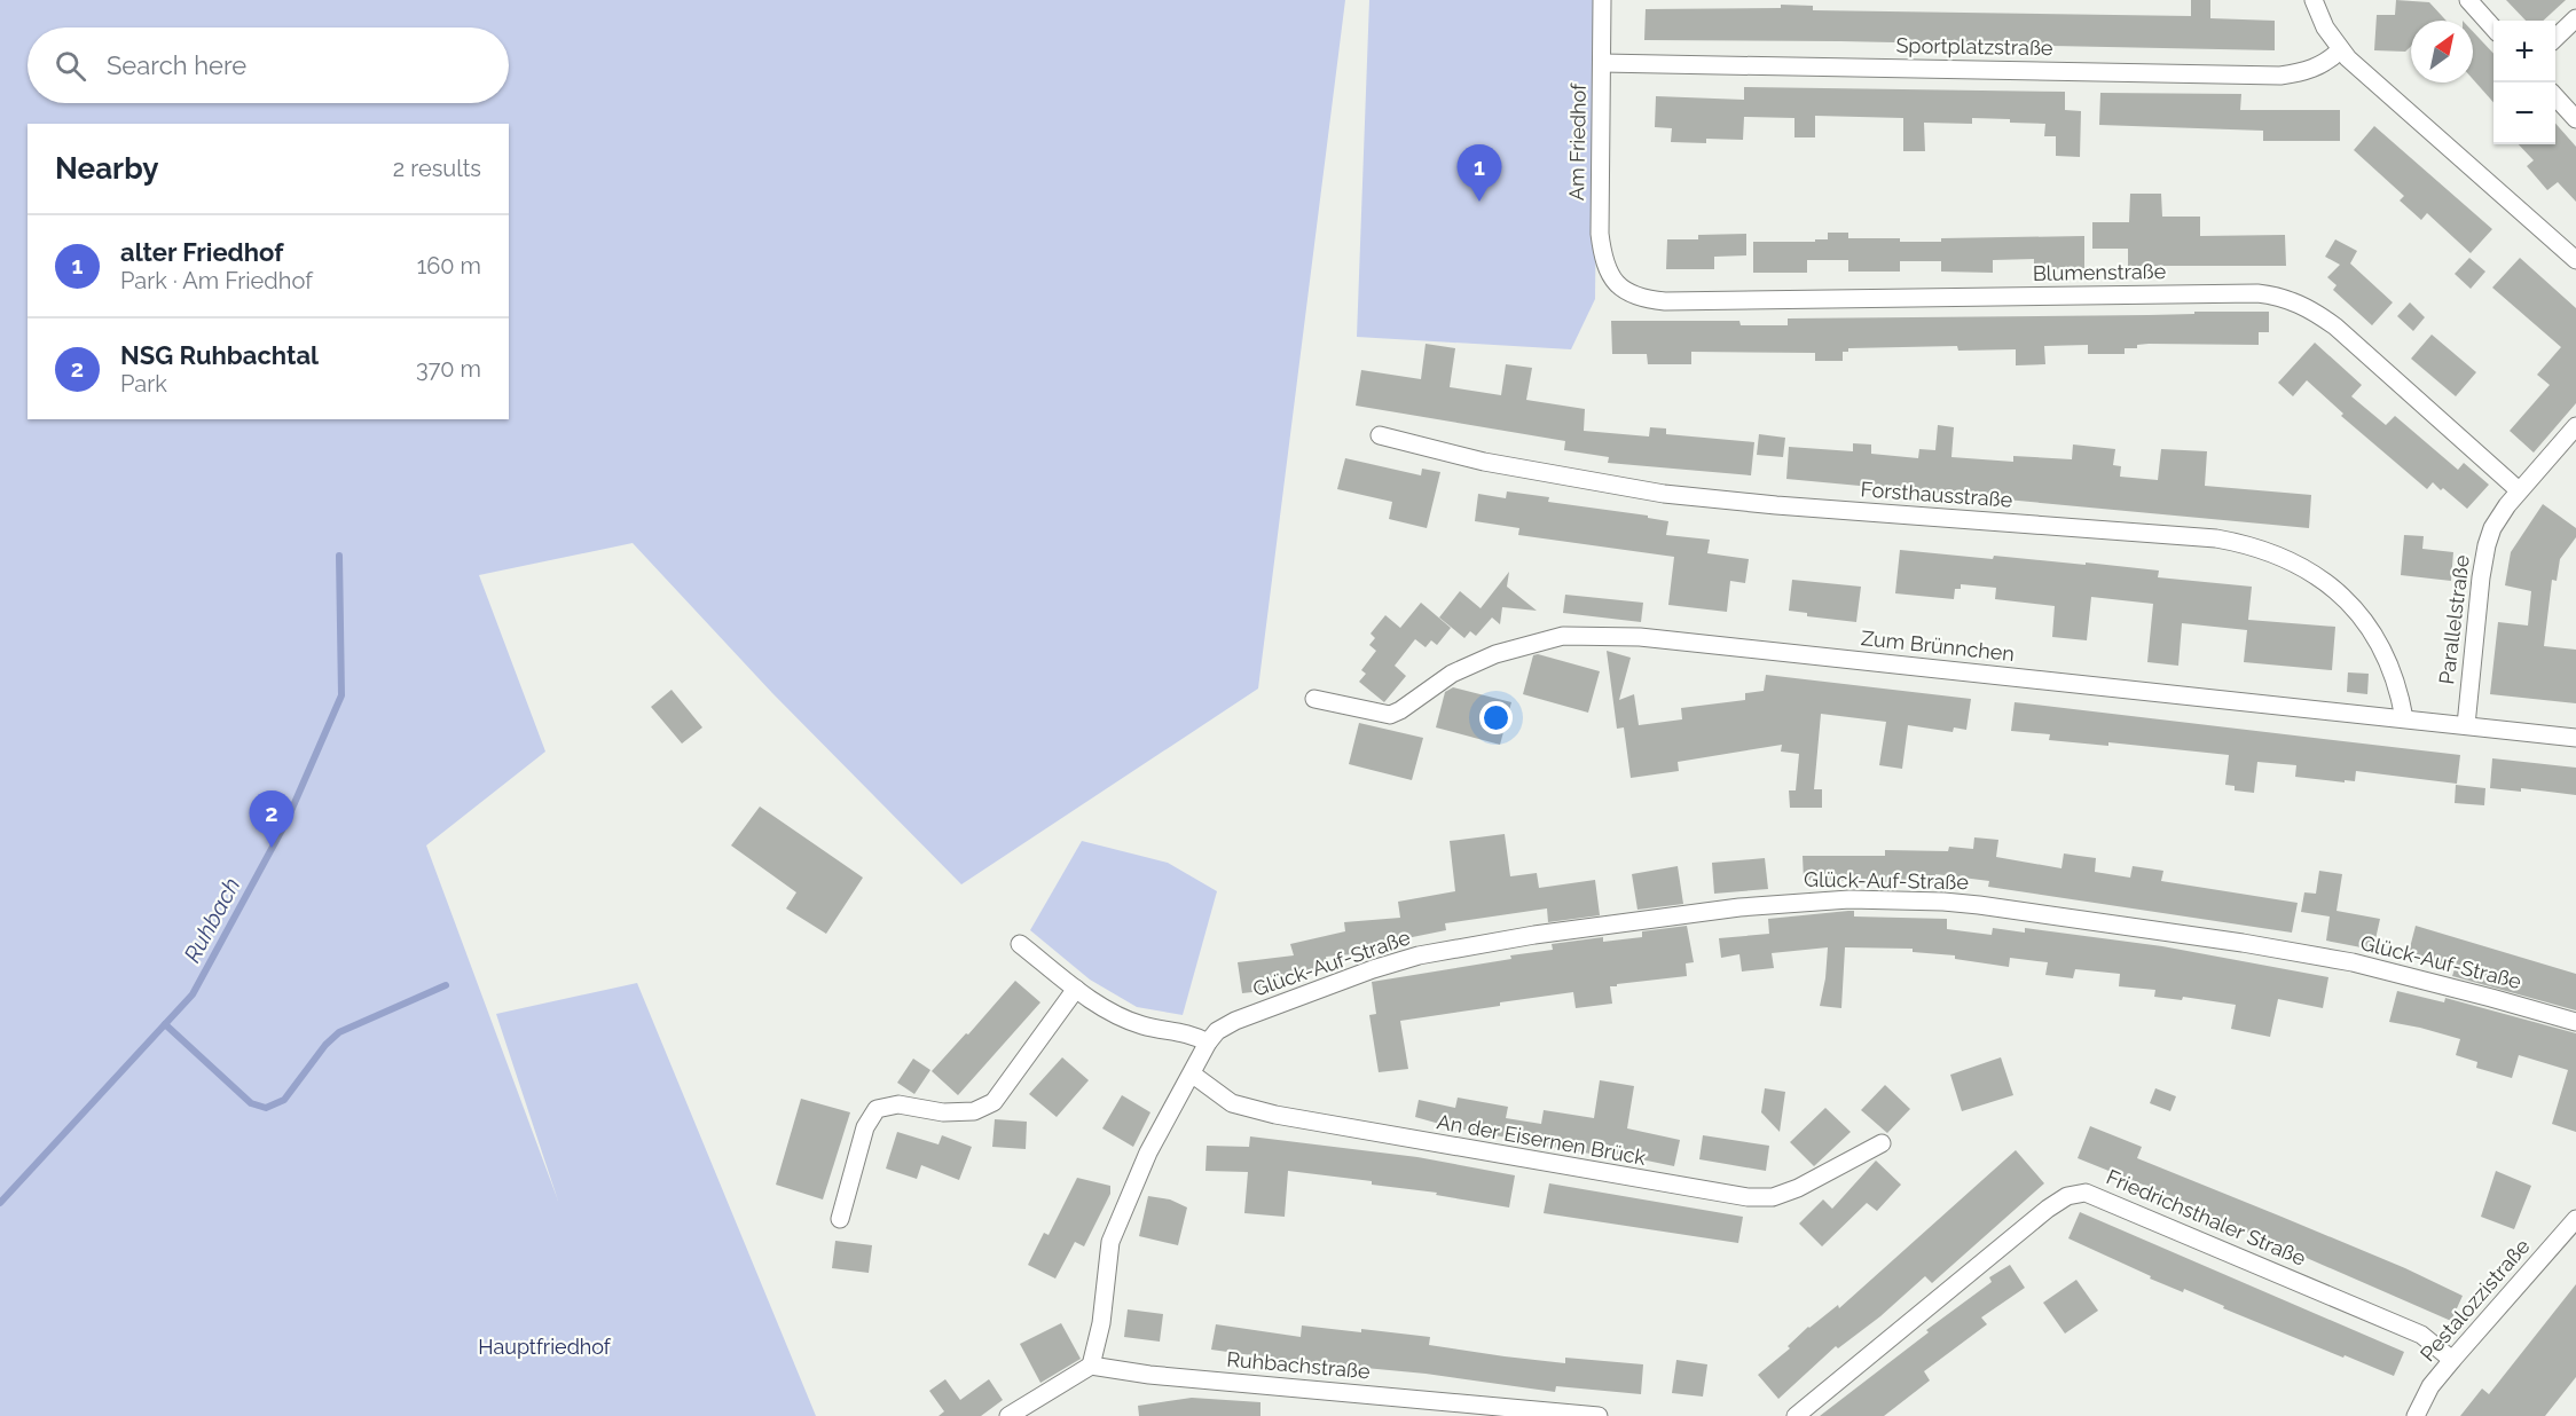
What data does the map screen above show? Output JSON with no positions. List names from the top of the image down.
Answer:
{
  "streets": {
    "street": [
      "Sportplatzstraße",
      "Am Friedhof",
      "Blumenstraße",
      "Forsthausstraße",
      "Parallelstraße",
      "Zum Brünnchen",
      "Glück-Auf-Straße",
      "An der Eisernen Brück",
      "Friedrichsthaler Straße",
      "Pestalozzistraße",
      "Ruhbachstraße"
    ]
  },
  "crossings": [
    ["Sportplatzstraße", "Am Friedhof"],
    ["Am Friedhof", "Blumenstraße"],
    ["Blumenstraße", "Parallelstraße"],
    ["Forsthausstraße", "Zum Brünnchen"],
    ["Parallelstraße", "Zum Brünnchen"],
    ["Friedrichsthaler Straße", "Pestalozzistraße"]
  ],
  "water": ["Ruhbach"],
  "parks": ["Hauptfriedhof"],
  "north": "top right",
  "page": {
    "map_buttons": ["+", "−"],
    "search": "Search here",
    "heading": ["Nearby", "2 results"],
    "pins": ["1", "2"],
    "list": [
      {
        "mark": "1",
        "name": "alter Friedhof",
        "note": "Park · Am Friedhof",
        "value": "160 m"
      },
      {
        "mark": "2",
        "name": "NSG Ruhbachtal",
        "note": "Park",
        "value": "370 m"
      }
    ]
  }
}
